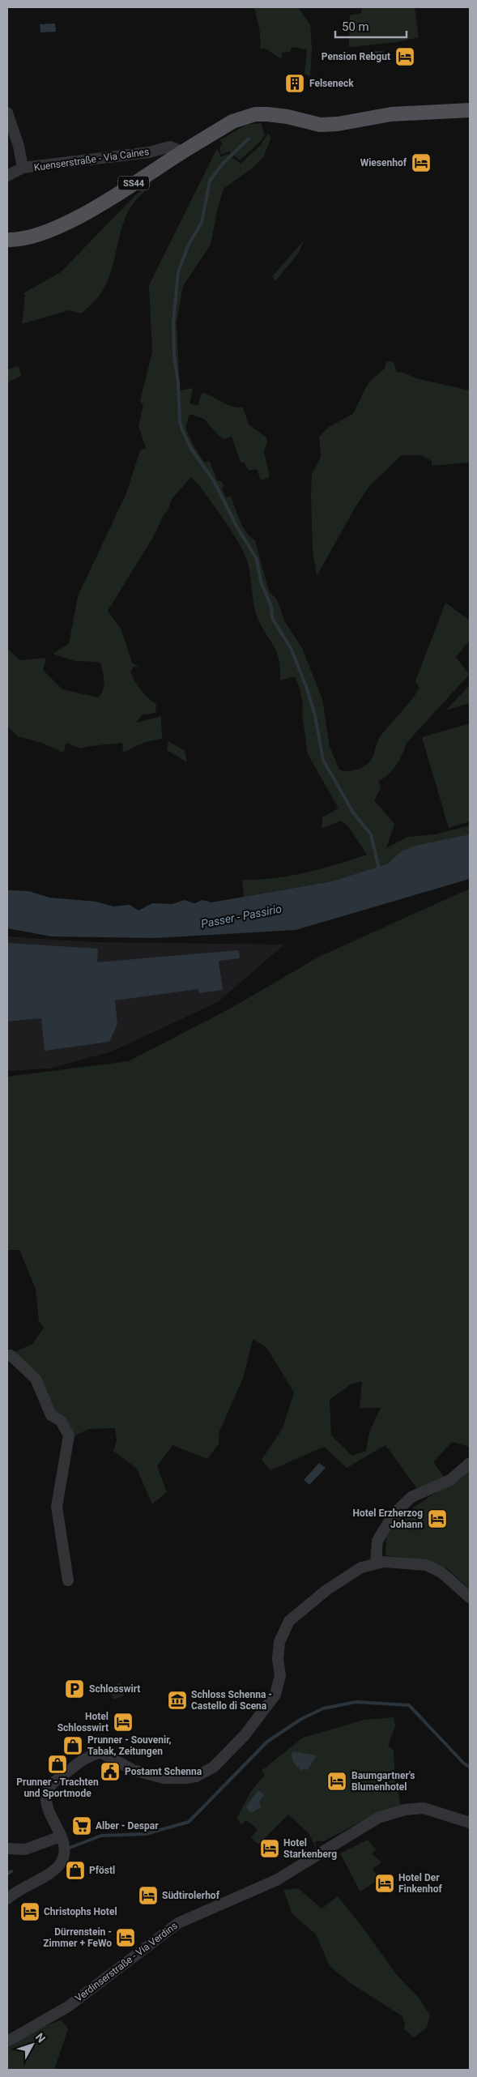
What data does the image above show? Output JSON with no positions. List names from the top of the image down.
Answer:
{
  "streets": {
    "main road": ["SS44"],
    "street": ["Kuenserstraße - Via Caines", "Verdinserstraße - Via Verdins"]
  },
  "crossings": [
    ["Kuenserstraße - Via Caines", "SS44"]
  ],
  "water": ["Passer - Passirio"],
  "places": {
    "hotel": [
      "Pension Rebgut",
      "Wiesenhof",
      "Hotel Erzherzog Johann",
      "Hotel Schlosswirt",
      "Baumgartner's Blumenhotel",
      "Hotel Starkenberg",
      "Hotel Der Finkenhof",
      "Südtirolerhof",
      "Christophs Hotel",
      "Dürrenstein - Zimmer + FeWo"
    ],
    "building": ["Felseneck"],
    "parking": ["Schlosswirt"],
    "museum": ["Schloss Schenna - Castello di Scena"],
    "shop": ["Prunner - Souvenir, Tabak, Zeitungen", "Prunner - Trachten und Sportmode", "Pföstl"],
    "public building": ["Postamt Schenna"],
    "supermarket": ["Alber - Despar"]
  },
  "scale_bar": "50 m",
  "north": "top right"
}
